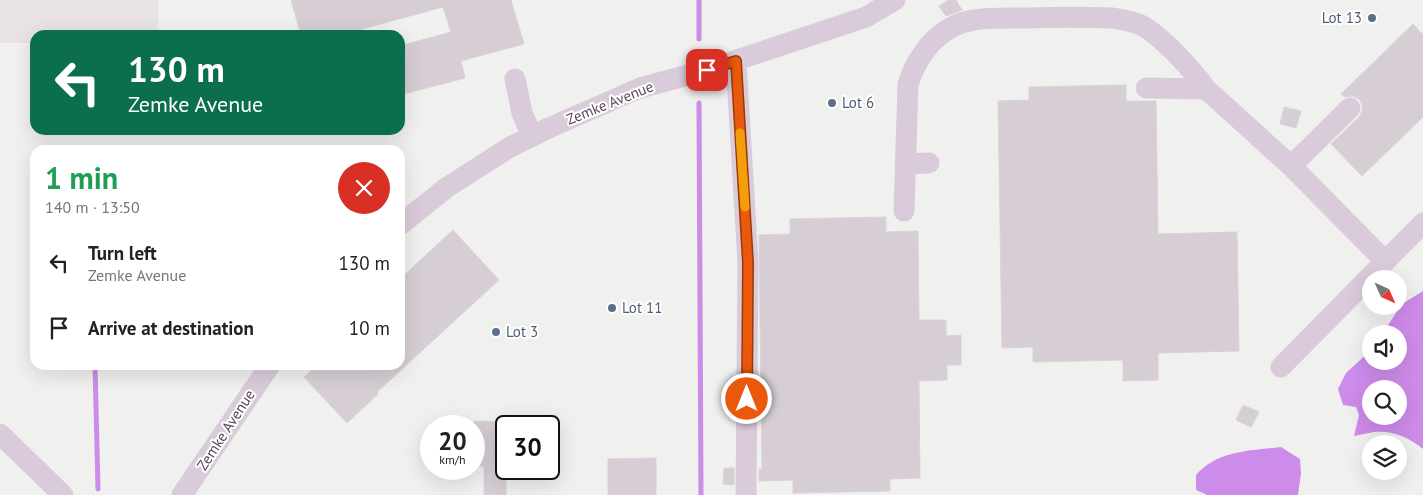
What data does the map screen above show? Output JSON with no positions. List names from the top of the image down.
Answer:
{
  "streets": {
    "street": ["Zemke Avenue"]
  },
  "places": [
    "Lot 13",
    "Lot 6",
    "Lot 11",
    "Lot 3"
  ],
  "north": "bottom right",
  "page": {
    "turn": ["130 m", "Zemke Avenue"],
    "heading": ["1 min", "140 m · 13:50"],
    "list": [
      {
        "name": "Turn left",
        "note": "Zemke Avenue",
        "value": "130 m"
      },
      {
        "name": "Arrive at destination",
        "value": "10 m"
      }
    ],
    "speed": "20 km/h",
    "limit": "30"
  }
}
